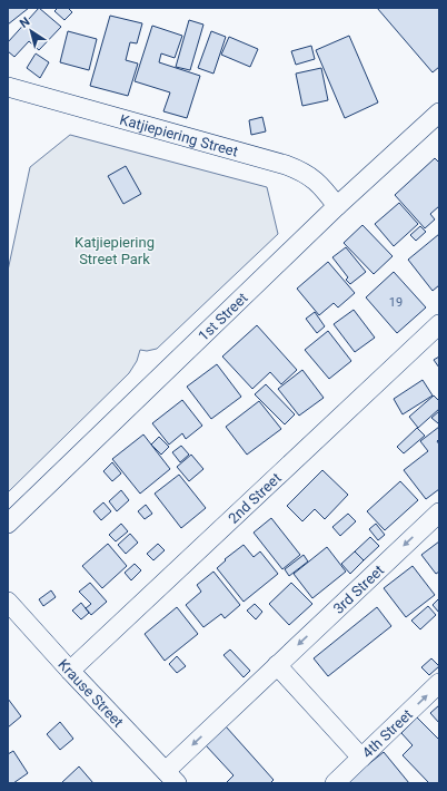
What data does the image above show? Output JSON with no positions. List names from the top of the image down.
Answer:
{
  "streets": {
    "street": [
      "Katjiepiering Street",
      "1st Street",
      "2nd Street",
      "3rd Street",
      "Krause Street",
      "4th Street"
    ]
  },
  "crossings": [
    ["Katjiepiering Street", "1st Street"],
    ["2nd Street", "Krause Street"],
    ["3rd Street", "Krause Street"]
  ],
  "one_way": ["3rd Street", "4th Street"],
  "parks": ["Katjiepiering Street Park"],
  "house_numbers": ["19"],
  "north": "top left"
}
